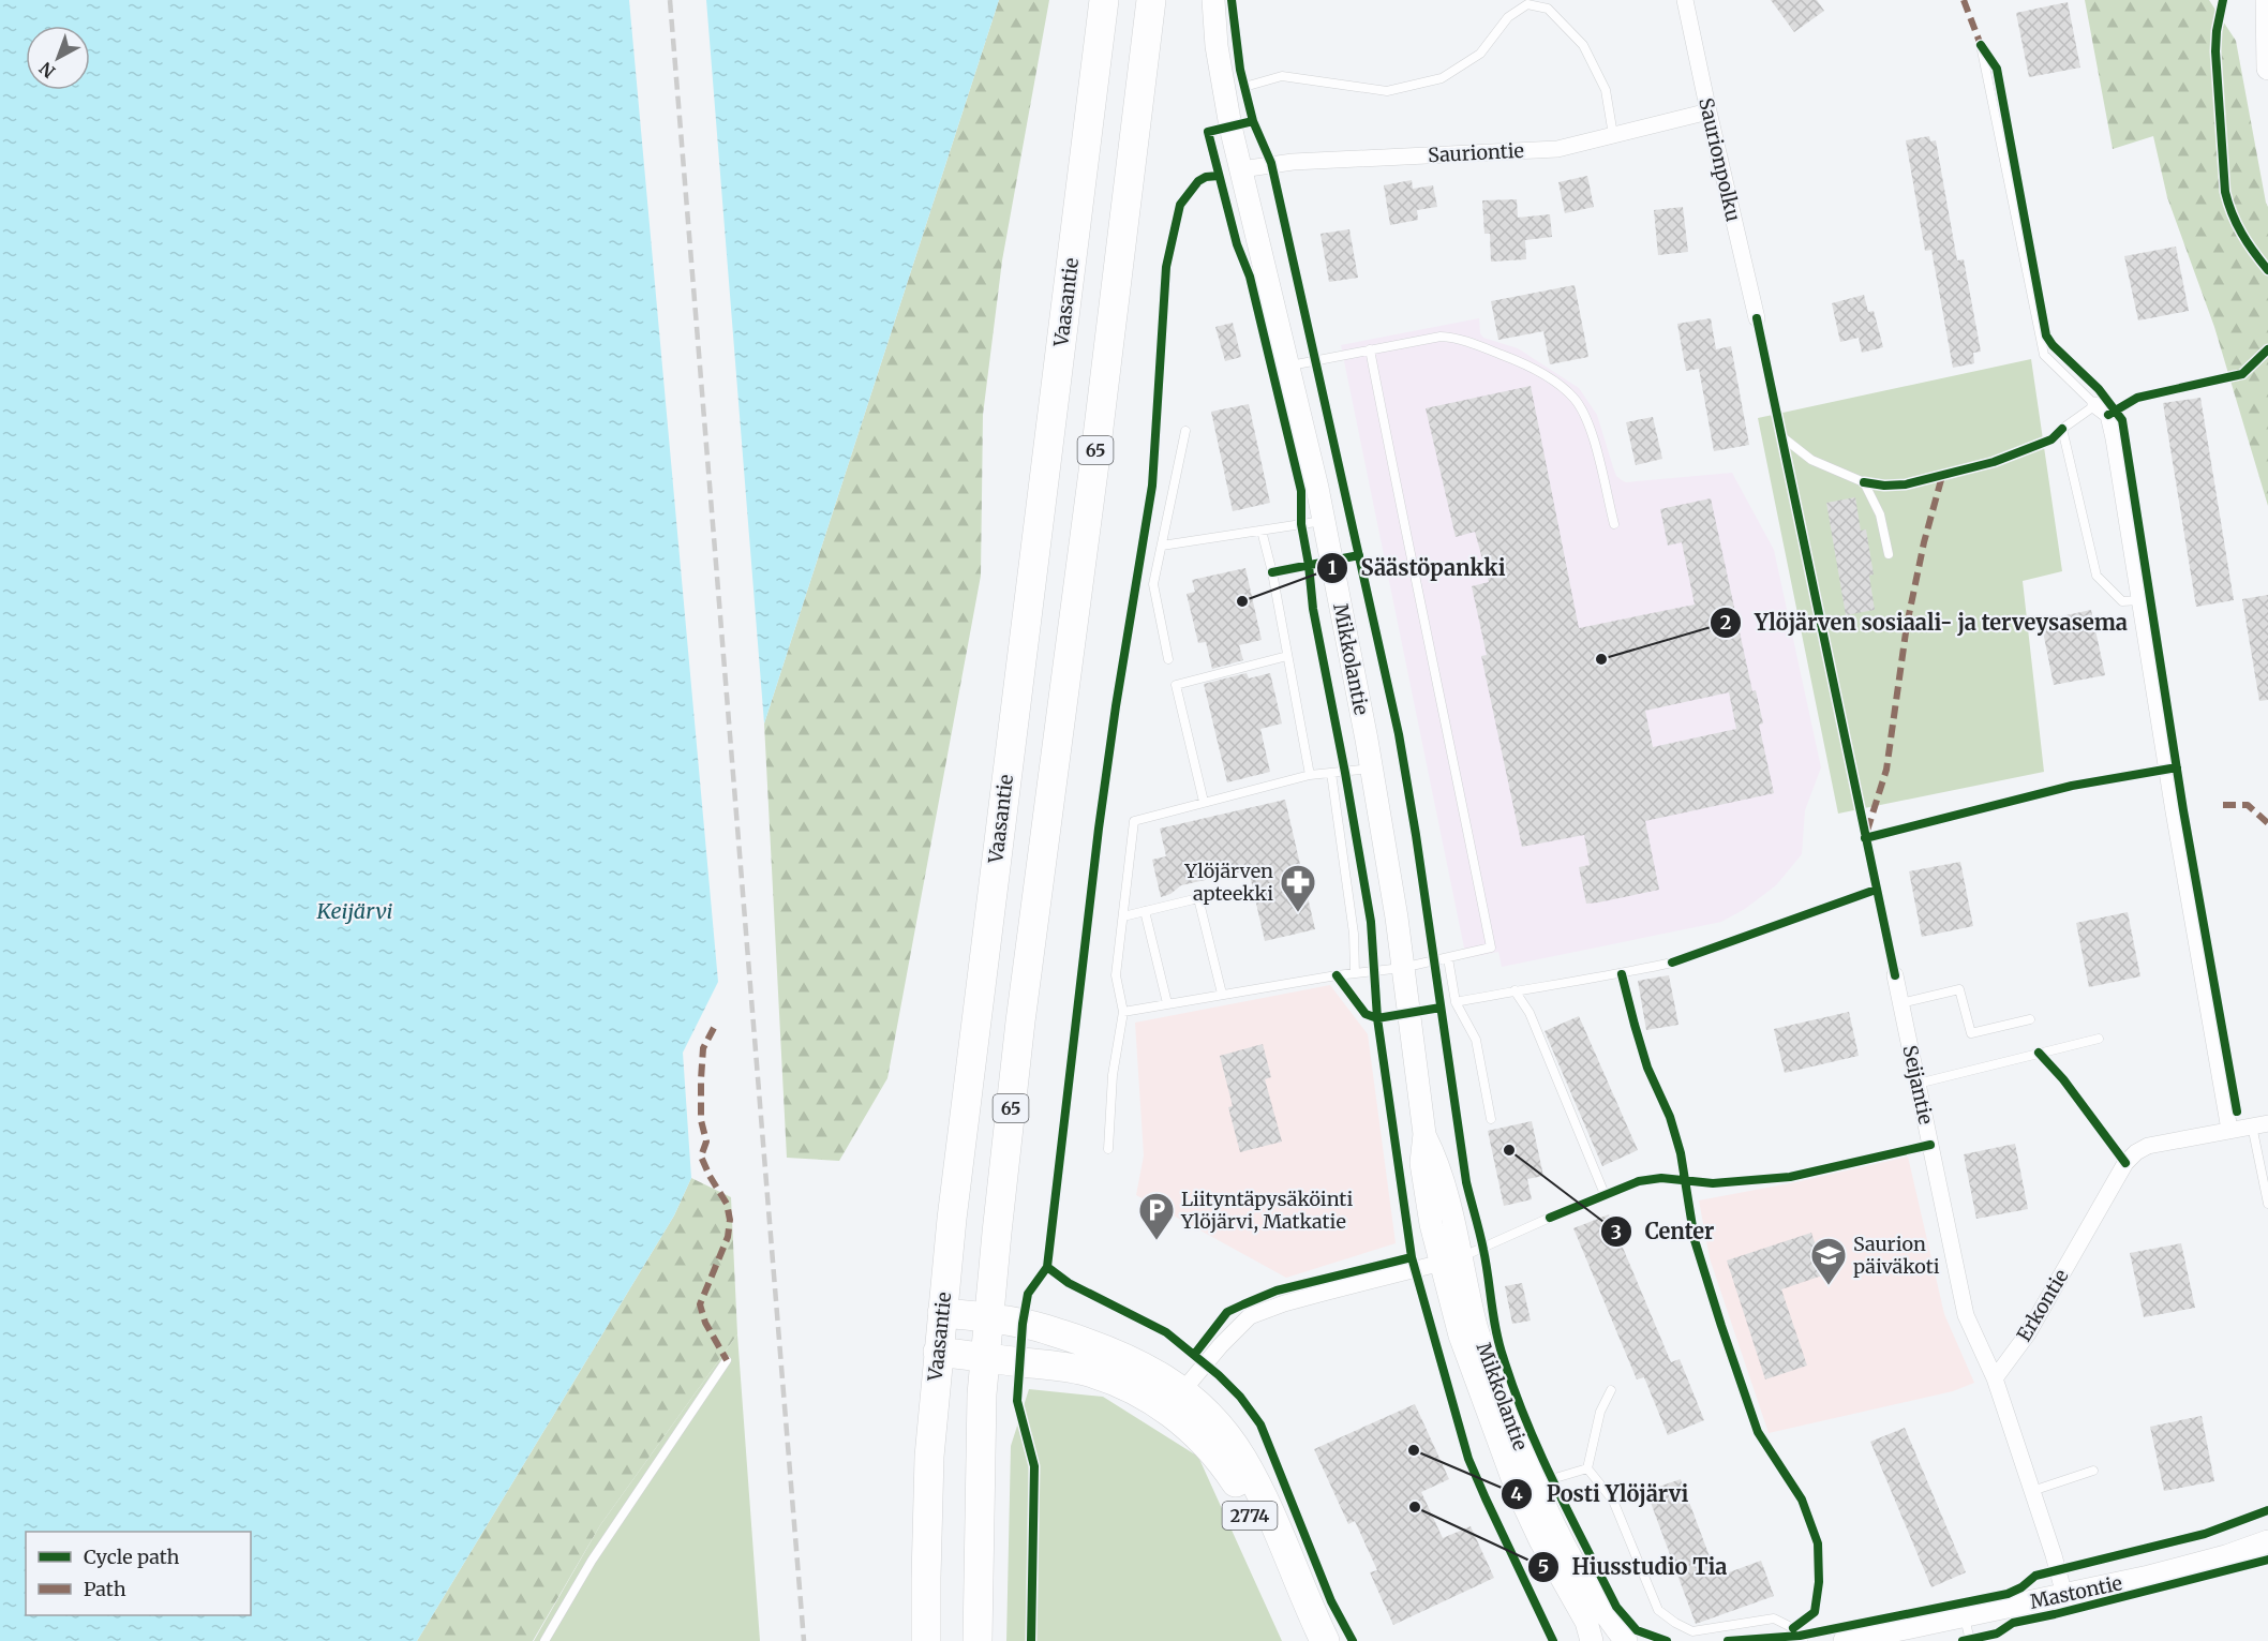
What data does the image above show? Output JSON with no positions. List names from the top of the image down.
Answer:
{
  "streets": {
    "highway": ["Vaasantie", "65", "2774"],
    "main road": ["Mikkolantie", "Mastontie"],
    "street": [
      "Sauriontie",
      "Saurionpolku",
      "Seijantie",
      "Erkontie"
    ]
  },
  "crossings": [
    ["Sauriontie", "Saurionpolku"],
    ["Sauriontie", "Mikkolantie"],
    ["Vaasantie", "2774"],
    ["65", "2774"],
    ["Seijantie", "Erkontie"]
  ],
  "water": ["Keijärvi"],
  "places": {
    "other": [
      "Säästöpankki",
      "Ylöjärven sosiaali- ja terveysasema",
      "Center",
      "Posti Ylöjärvi",
      "Hiusstudio Tia"
    ],
    "pharmacy": ["Ylöjärven apteekki"],
    "parking": ["Liityntäpysäköinti Ylöjärvi, Matkatie"],
    "school or university": ["Saurion päiväkoti"]
  },
  "legend": ["Cycle path", "Path"],
  "north": "bottom left"
}
